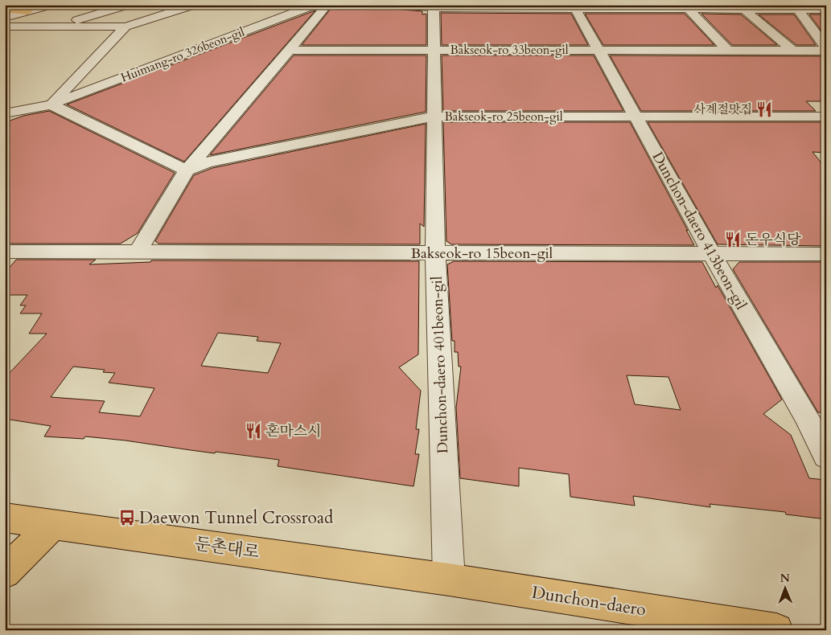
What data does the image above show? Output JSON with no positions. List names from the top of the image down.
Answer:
{
  "streets": {
    "main road": ["둔촌대로", "Dunchon-daero"],
    "street": [
      "Bakseok-ro 33beon-gil",
      "Huimang-ro 326beon-gil",
      "Bakseok-ro 25beon-gil",
      "Dunchon-daero 413beon-gil",
      "Bakseok-ro 15beon-gil",
      "Dunchon-daero 401beon-gil"
    ]
  },
  "crossings": [
    ["Bakseok-ro 33beon-gil", "Dunchon-daero 413beon-gil"],
    ["Bakseok-ro 33beon-gil", "Dunchon-daero 401beon-gil"],
    ["Bakseok-ro 25beon-gil", "Dunchon-daero 413beon-gil"],
    ["Bakseok-ro 25beon-gil", "Dunchon-daero 401beon-gil"],
    ["Dunchon-daero 413beon-gil", "Bakseok-ro 15beon-gil"],
    ["Bakseok-ro 15beon-gil", "Dunchon-daero 401beon-gil"],
    ["Dunchon-daero 401beon-gil", "둔촌대로"],
    ["Dunchon-daero 401beon-gil", "Dunchon-daero"],
    ["둔촌대로", "Dunchon-daero"]
  ],
  "places": {
    "restaurant": ["사계절맛집", "돈우식당", "혼마스시"],
    "bus stop": ["Daewon Tunnel Crossroad"]
  },
  "north": "top"
}
